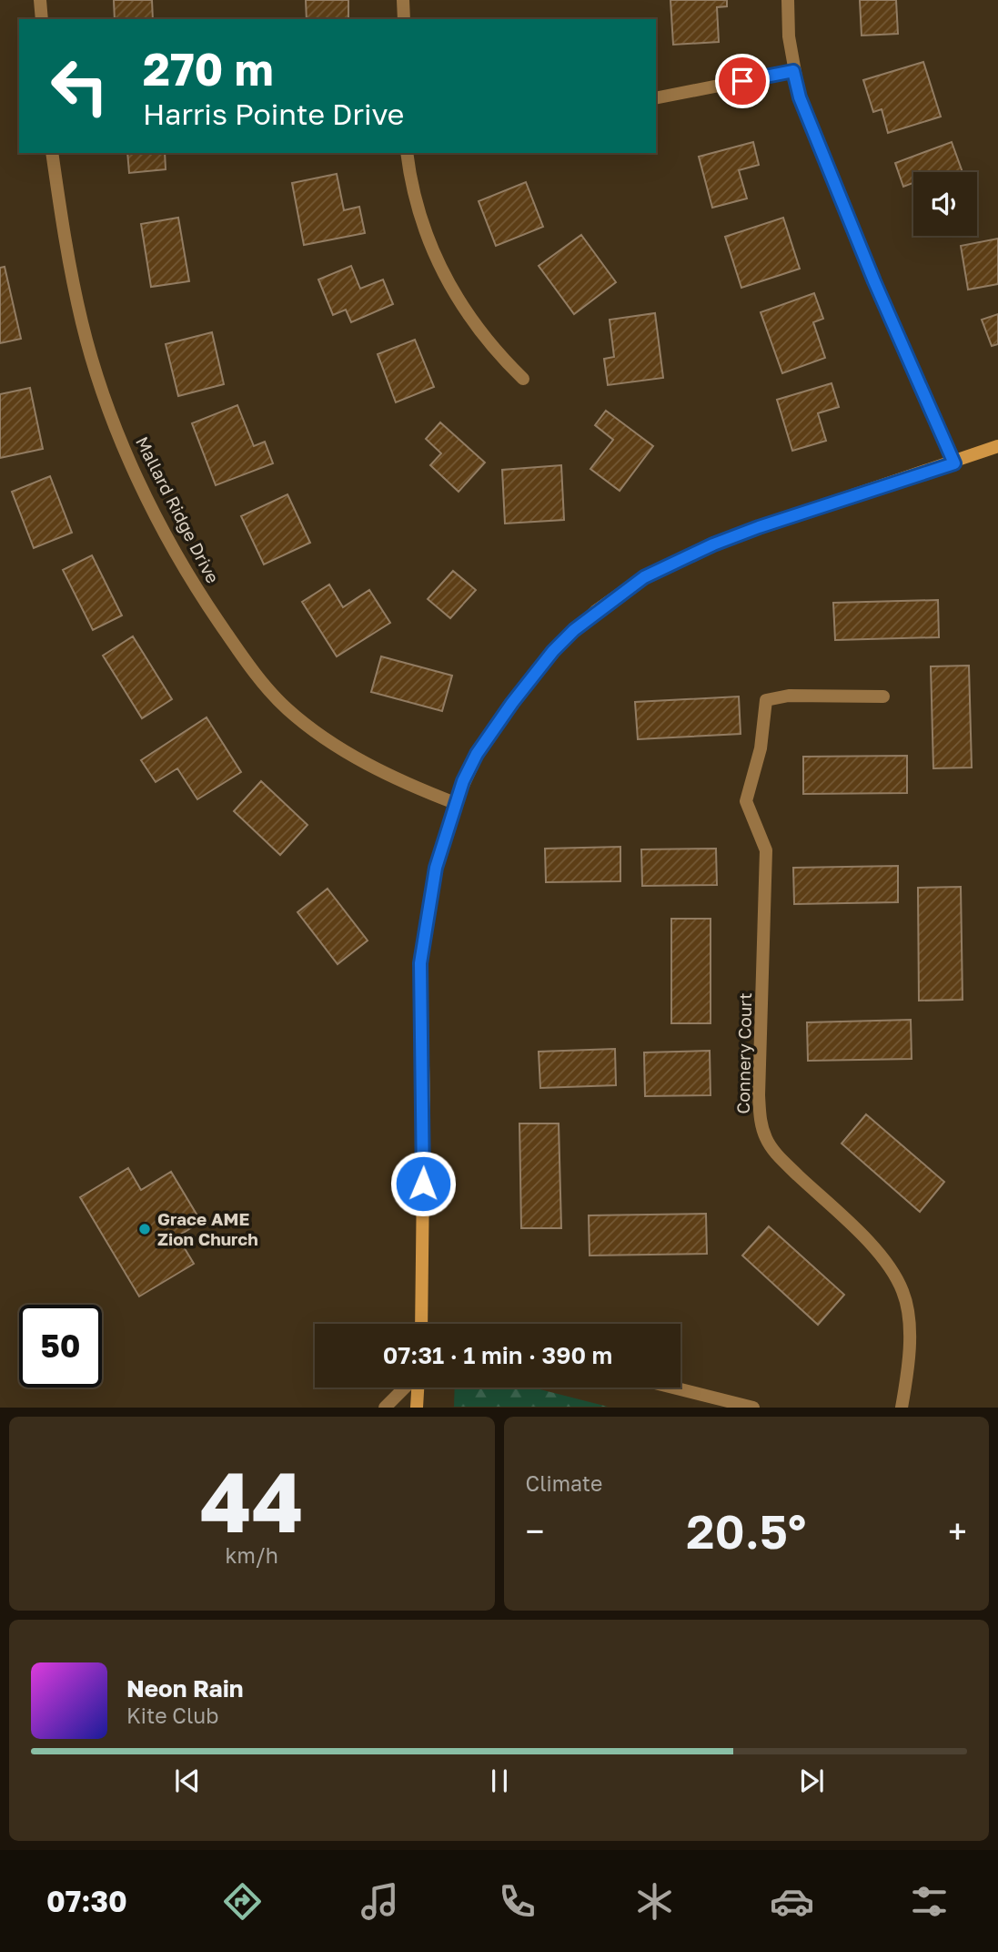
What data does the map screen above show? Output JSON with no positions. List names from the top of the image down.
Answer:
{
  "streets": {
    "street": ["Mallard Ridge Drive", "Connery Court"]
  },
  "places": ["Grace AME Zion Church"],
  "page": {
    "turn": ["270 m", "Harris Pointe Drive"],
    "limit": "50",
    "trip": "07:31 · 1 min · 390 m",
    "tile": [
      ["44", "km/h"],
      "Climate"
    ],
    "heat": ["−", "20.5°", "+"],
    "song": ["Neon Rain", "Kite Club"],
    "tabs": "07:30"
  }
}
